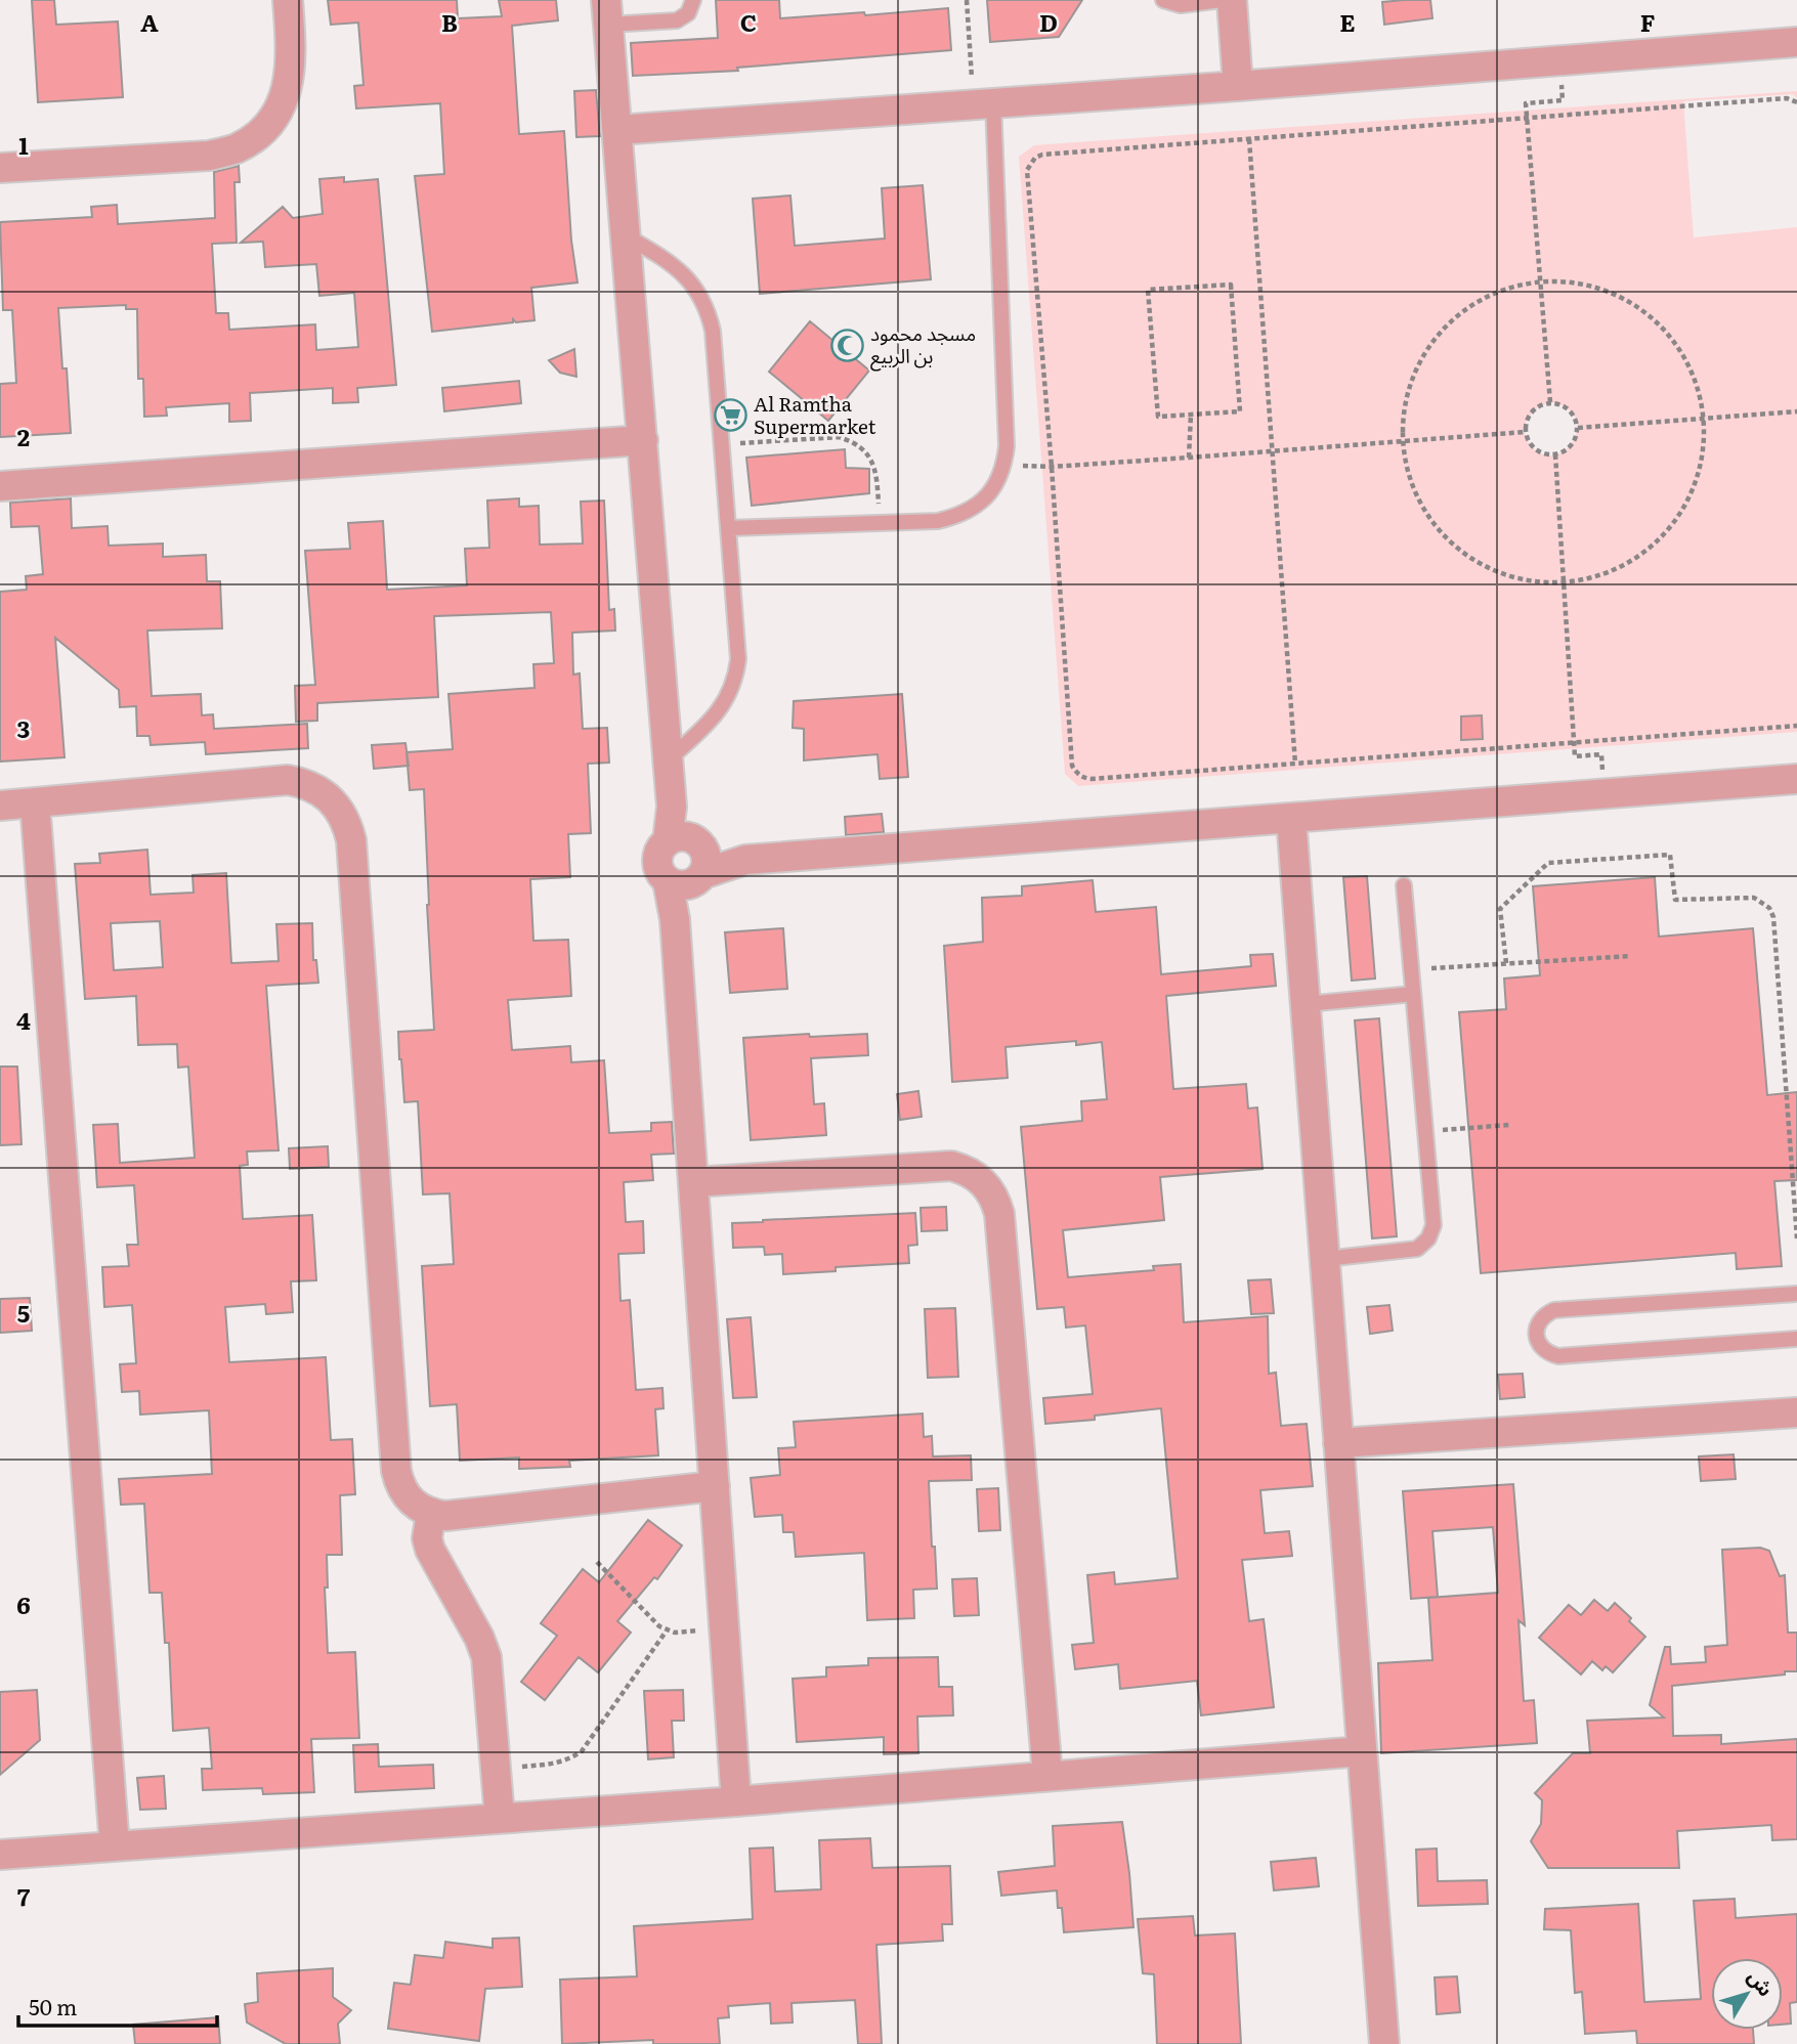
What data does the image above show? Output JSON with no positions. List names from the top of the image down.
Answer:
{
  "places": {
    "mosque": ["مسجد محمود بن الربيع"],
    "supermarket": ["Al Ramtha Supermarket"]
  },
  "scale_bar": "50 m",
  "north": "top right",
  "grid": {
    "columns": [
      "A",
      "B",
      "C",
      "D",
      "E",
      "F"
    ],
    "rows": [
      "1",
      "2",
      "3",
      "4",
      "5",
      "6",
      "7"
    ]
  }
}
